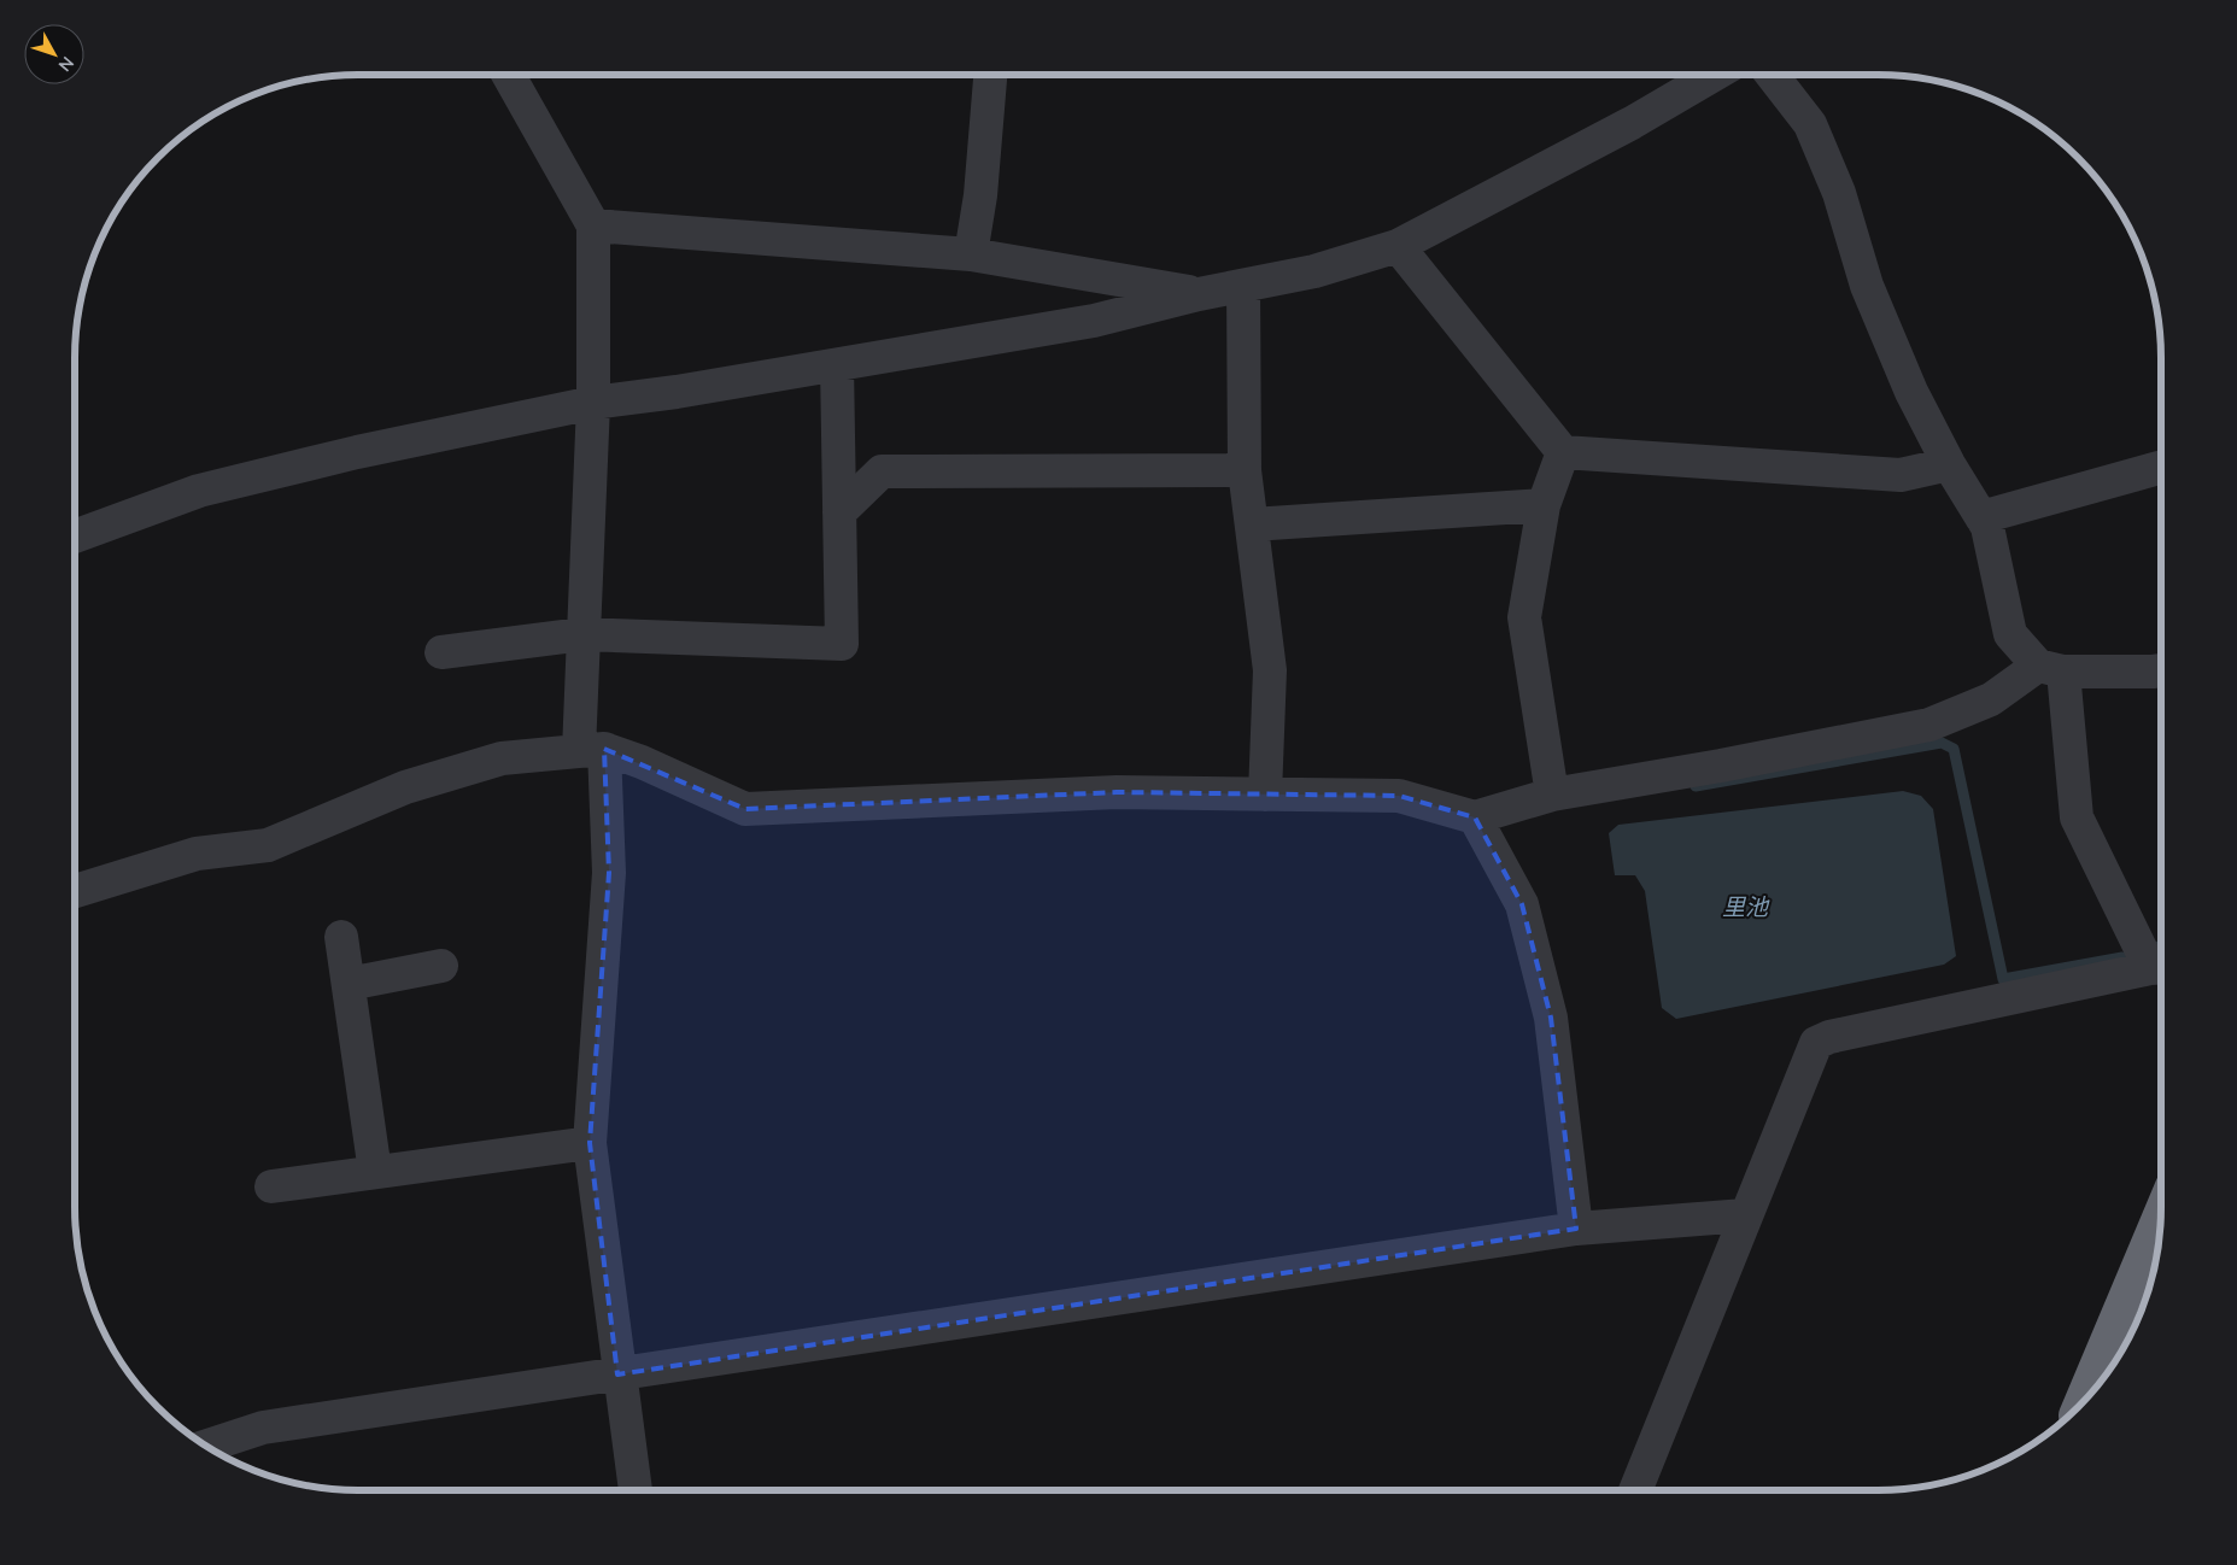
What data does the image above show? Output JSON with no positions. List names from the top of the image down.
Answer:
{
  "water": ["里池"],
  "north": "bottom right"
}
